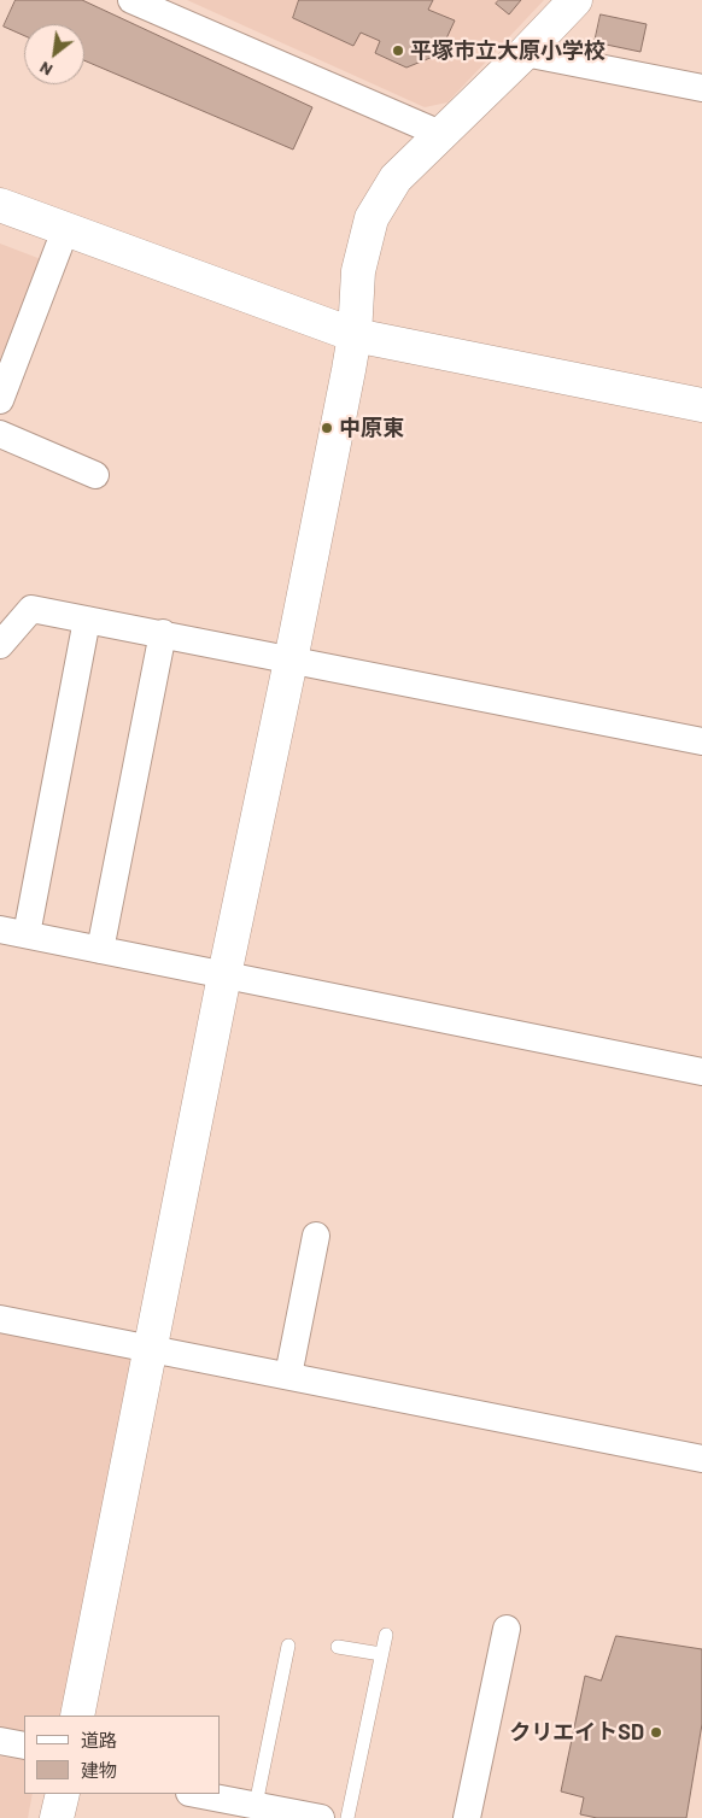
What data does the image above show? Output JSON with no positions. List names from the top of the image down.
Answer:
{
  "places": ["平塚市立大原小学校", "中原東", "クリエイトSD"],
  "legend": ["道路", "建物"],
  "north": "bottom left"
}
